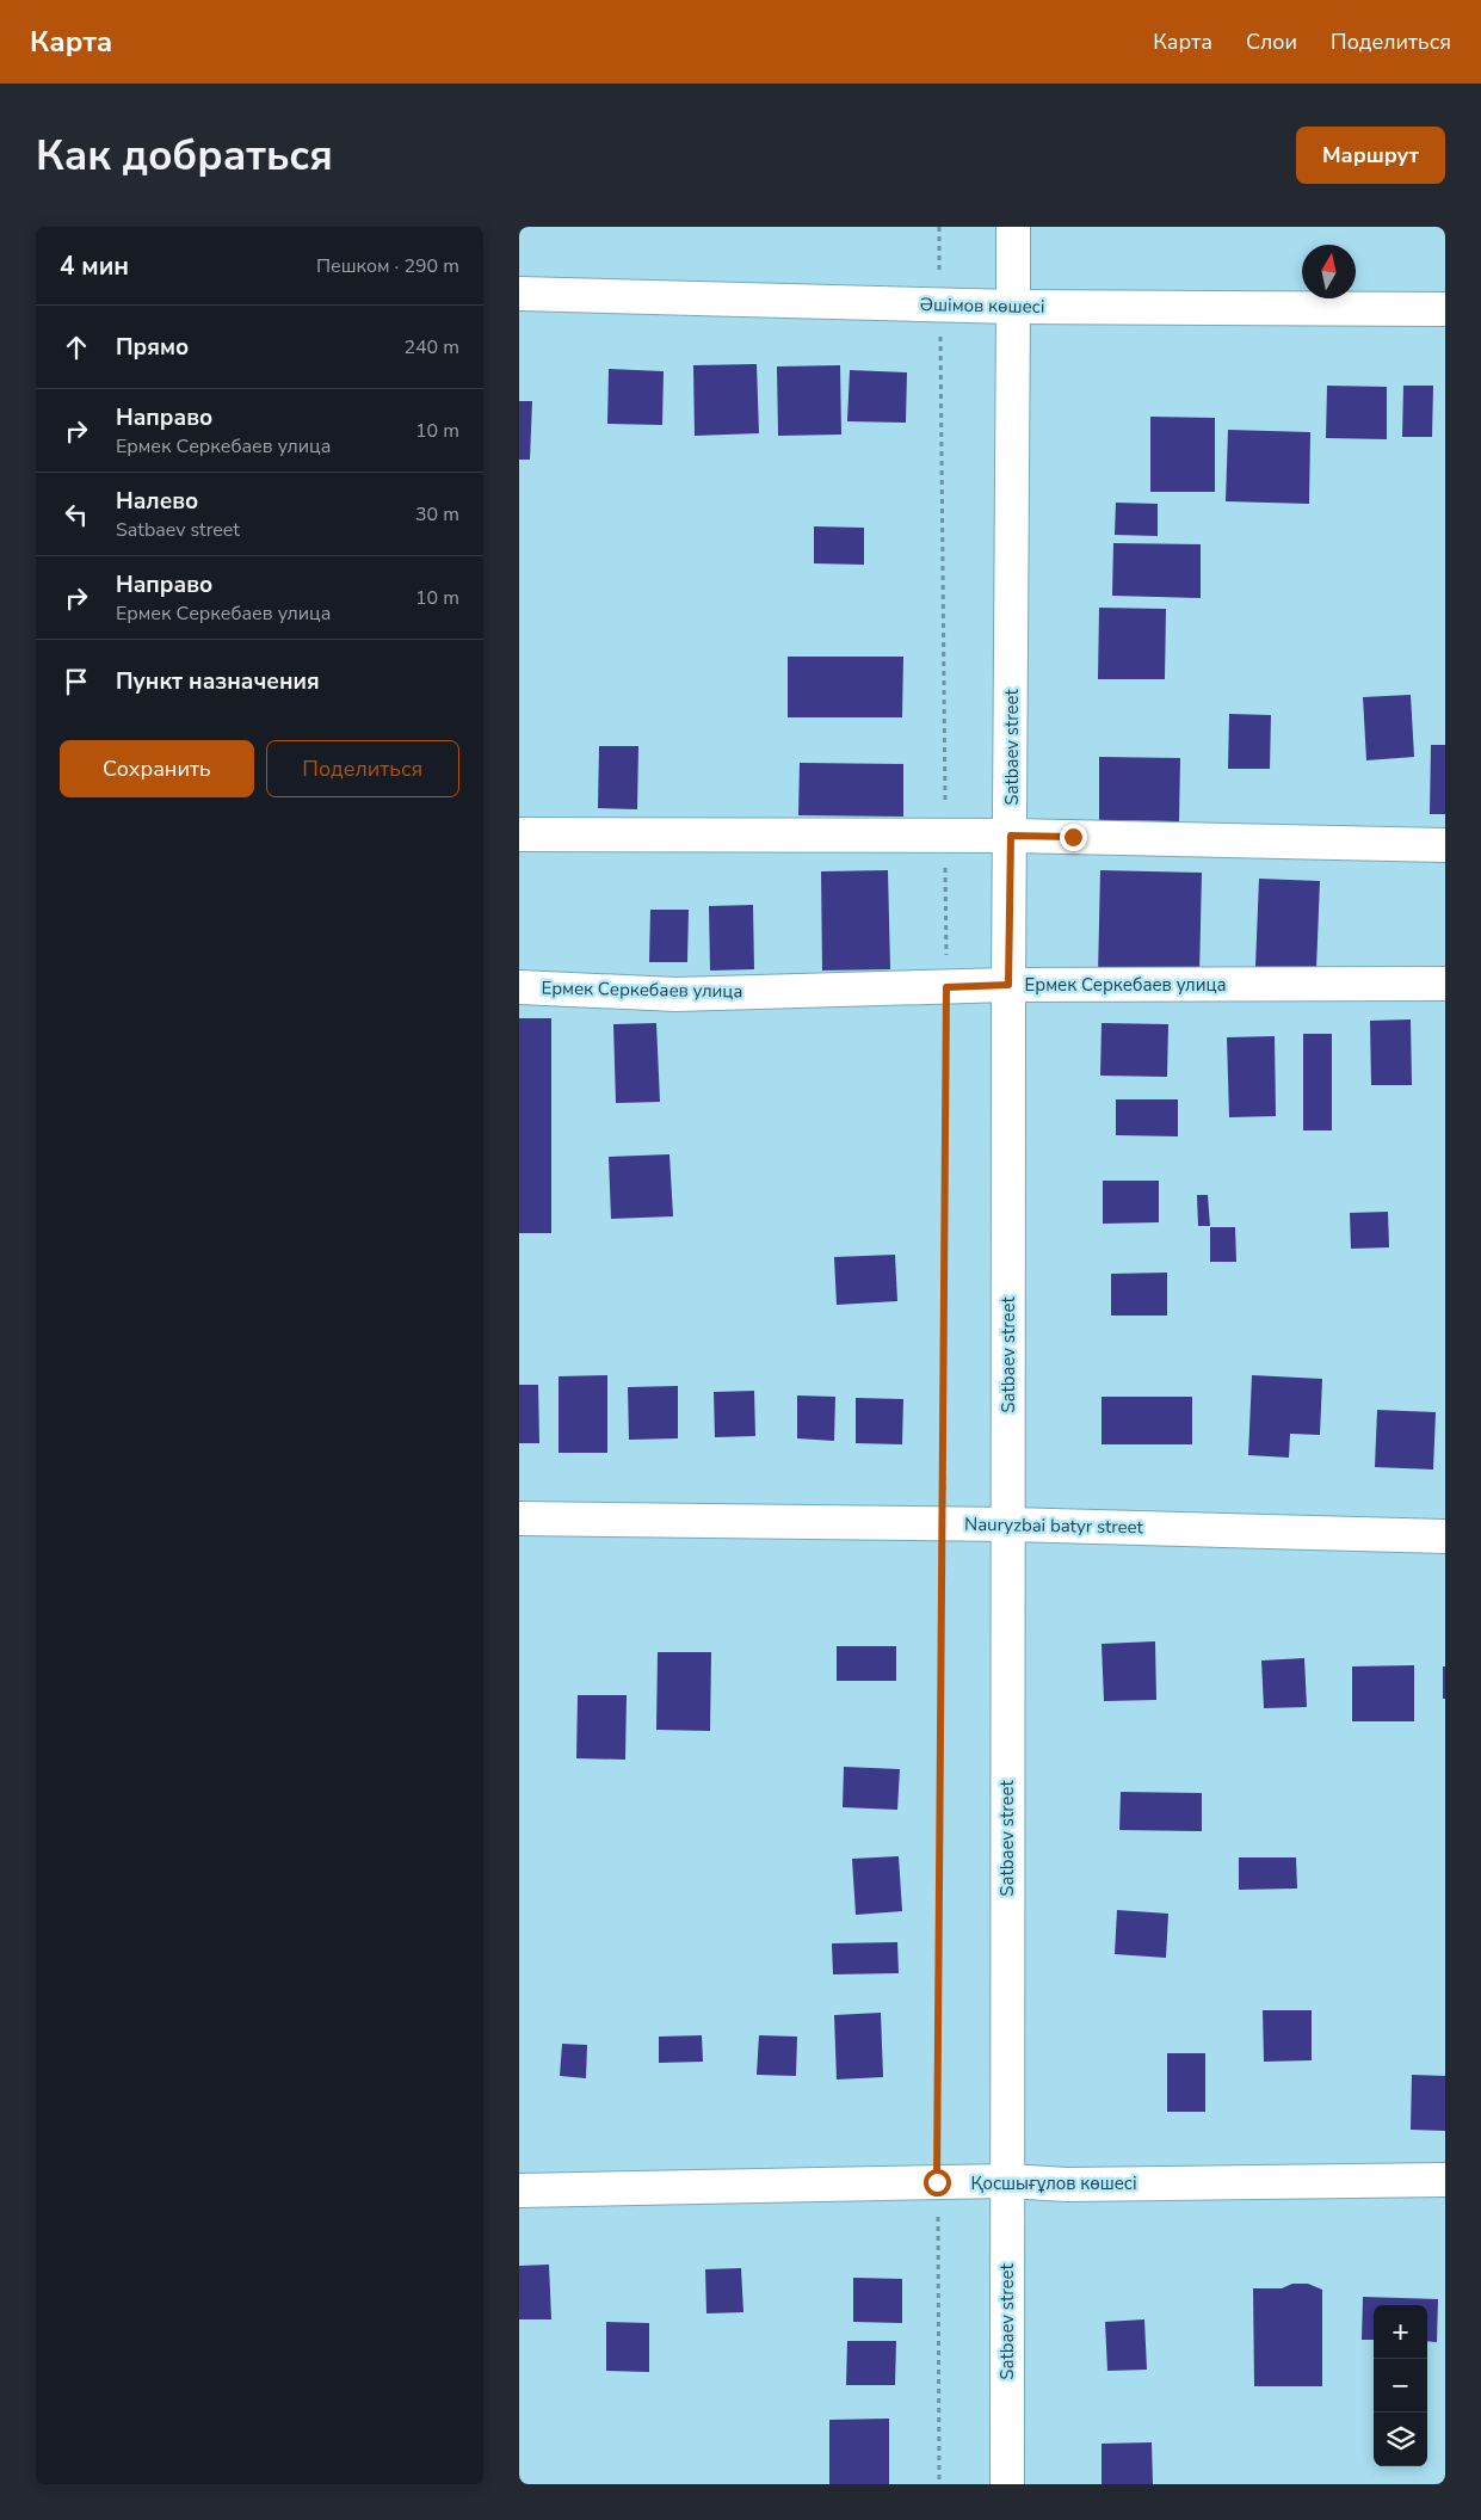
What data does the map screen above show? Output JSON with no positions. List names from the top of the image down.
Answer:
{
  "streets": {
    "street": [
      "Әшімов көшесі",
      "Satbaev street",
      "Ермек Серкебаев улица",
      "Nauryzbai batyr street",
      "Қосшығұлов көшесі"
    ]
  },
  "crossings": [
    ["Әшімов көшесі", "Satbaev street"],
    ["Satbaev street", "Ермек Серкебаев улица"],
    ["Satbaev street", "Nauryzbai batyr street"],
    ["Satbaev street", "Қосшығұлов көшесі"]
  ],
  "north": "top",
  "page": {
    "header": "Карта",
    "nav": ["Карта", "Слои", "Поделиться"],
    "buttons": [
      "Маршрут",
      ["Сохранить", "Поделиться"]
    ],
    "title": "Как добраться",
    "heading": ["4 мин", "Пешком · 290 m"],
    "list": [
      ["Прямо", "240 m"],
      ["Направо", "Ермек Серкебаев улица", "10 m"],
      ["Налево", "Satbaev street", "30 m"],
      ["Направо", "Ермек Серкебаев улица", "10 m"],
      "Пункт назначения"
    ],
    "map_buttons": ["+", "−"]
  }
}
